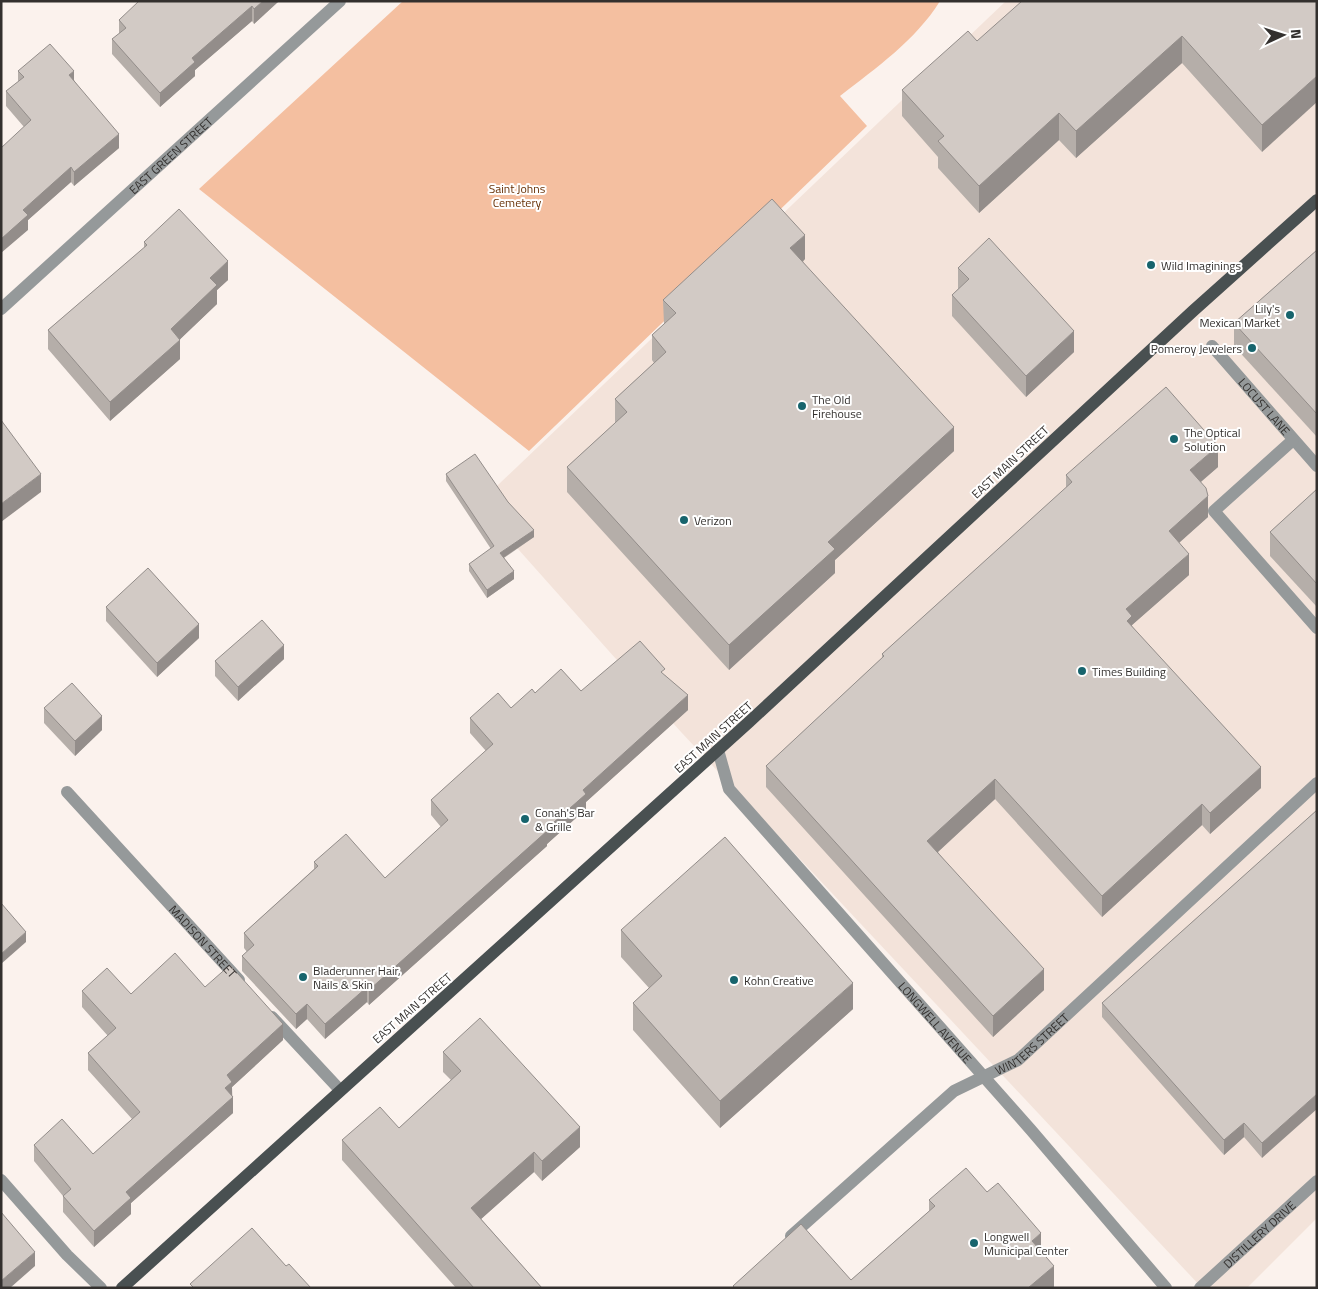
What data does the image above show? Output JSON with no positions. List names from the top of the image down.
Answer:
{
  "streets": {
    "main road": ["EAST MAIN STREET"],
    "street": [
      "EAST GREEN STREET",
      "LOCUST LANE",
      "MADISON STREET",
      "LONGWELL AVENUE",
      "WINTERS STREET",
      "DISTILLERY DRIVE"
    ]
  },
  "crossings": [
    ["EAST MAIN STREET", "LONGWELL AVENUE"],
    ["LONGWELL AVENUE", "WINTERS STREET"]
  ],
  "parks": ["Saint Johns Cemetery"],
  "places": [
    "Wild Imaginings",
    "Lily's Mexican Market",
    "Pomeroy Jewelers",
    "The Old Firehouse",
    "The Optical Solution",
    "Verizon",
    "Times Building",
    "Conah's Bar & Grille",
    "Bladerunner Hair, Nails & Skin",
    "Kohn Creative",
    "Longwell Municipal Center"
  ],
  "north": "right"
}
